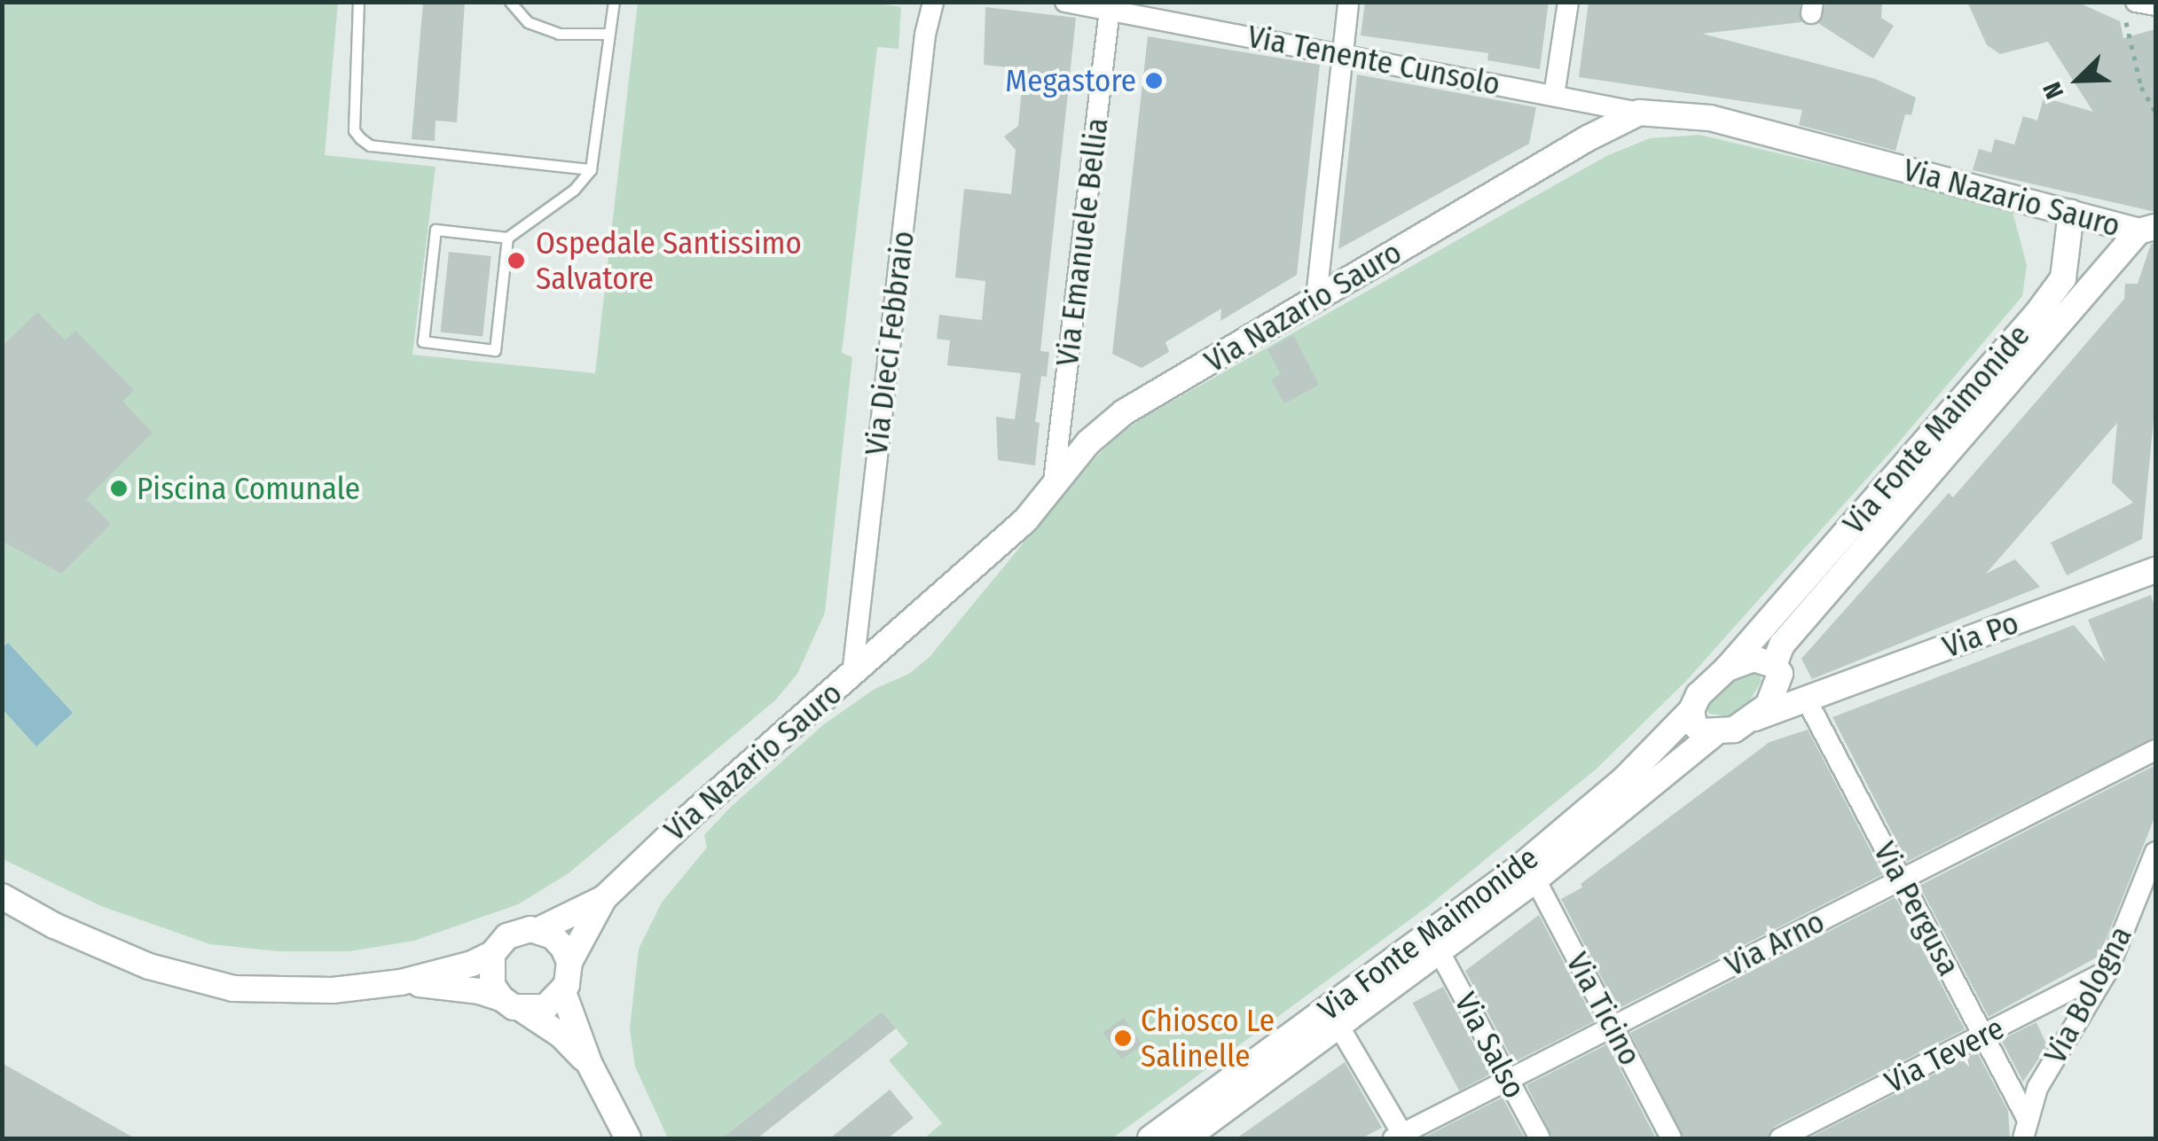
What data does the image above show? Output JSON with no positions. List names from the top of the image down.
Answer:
{
  "streets": {
    "street": [
      "Via Tenente Cunsolo",
      "Via Nazario Sauro",
      "Via Emanuele Bellia",
      "Via Dieci Febbraio",
      "Via Fonte Maimonide",
      "Via Po",
      "Via Pergusa",
      "Via Arno",
      "Via Bologna",
      "Via Ticino",
      "Via Salso",
      "Via Tevere"
    ]
  },
  "crossings": [
    ["Via Tenente Cunsolo", "Via Nazario Sauro"],
    ["Via Tenente Cunsolo", "Via Emanuele Bellia"],
    ["Via Nazario Sauro", "Via Emanuele Bellia"],
    ["Via Nazario Sauro", "Via Dieci Febbraio"],
    ["Via Nazario Sauro", "Via Fonte Maimonide"],
    ["Via Fonte Maimonide", "Via Po"],
    ["Via Fonte Maimonide", "Via Ticino"],
    ["Via Fonte Maimonide", "Via Salso"],
    ["Via Po", "Via Pergusa"],
    ["Via Pergusa", "Via Arno"],
    ["Via Pergusa", "Via Bologna"],
    ["Via Pergusa", "Via Tevere"],
    ["Via Arno", "Via Ticino"],
    ["Via Arno", "Via Salso"],
    ["Via Bologna", "Via Tevere"]
  ],
  "places": [
    "Megastore",
    "Ospedale Santissimo Salvatore",
    "Piscina Comunale",
    "Chiosco Le Salinelle"
  ],
  "north": "bottom left"
}
